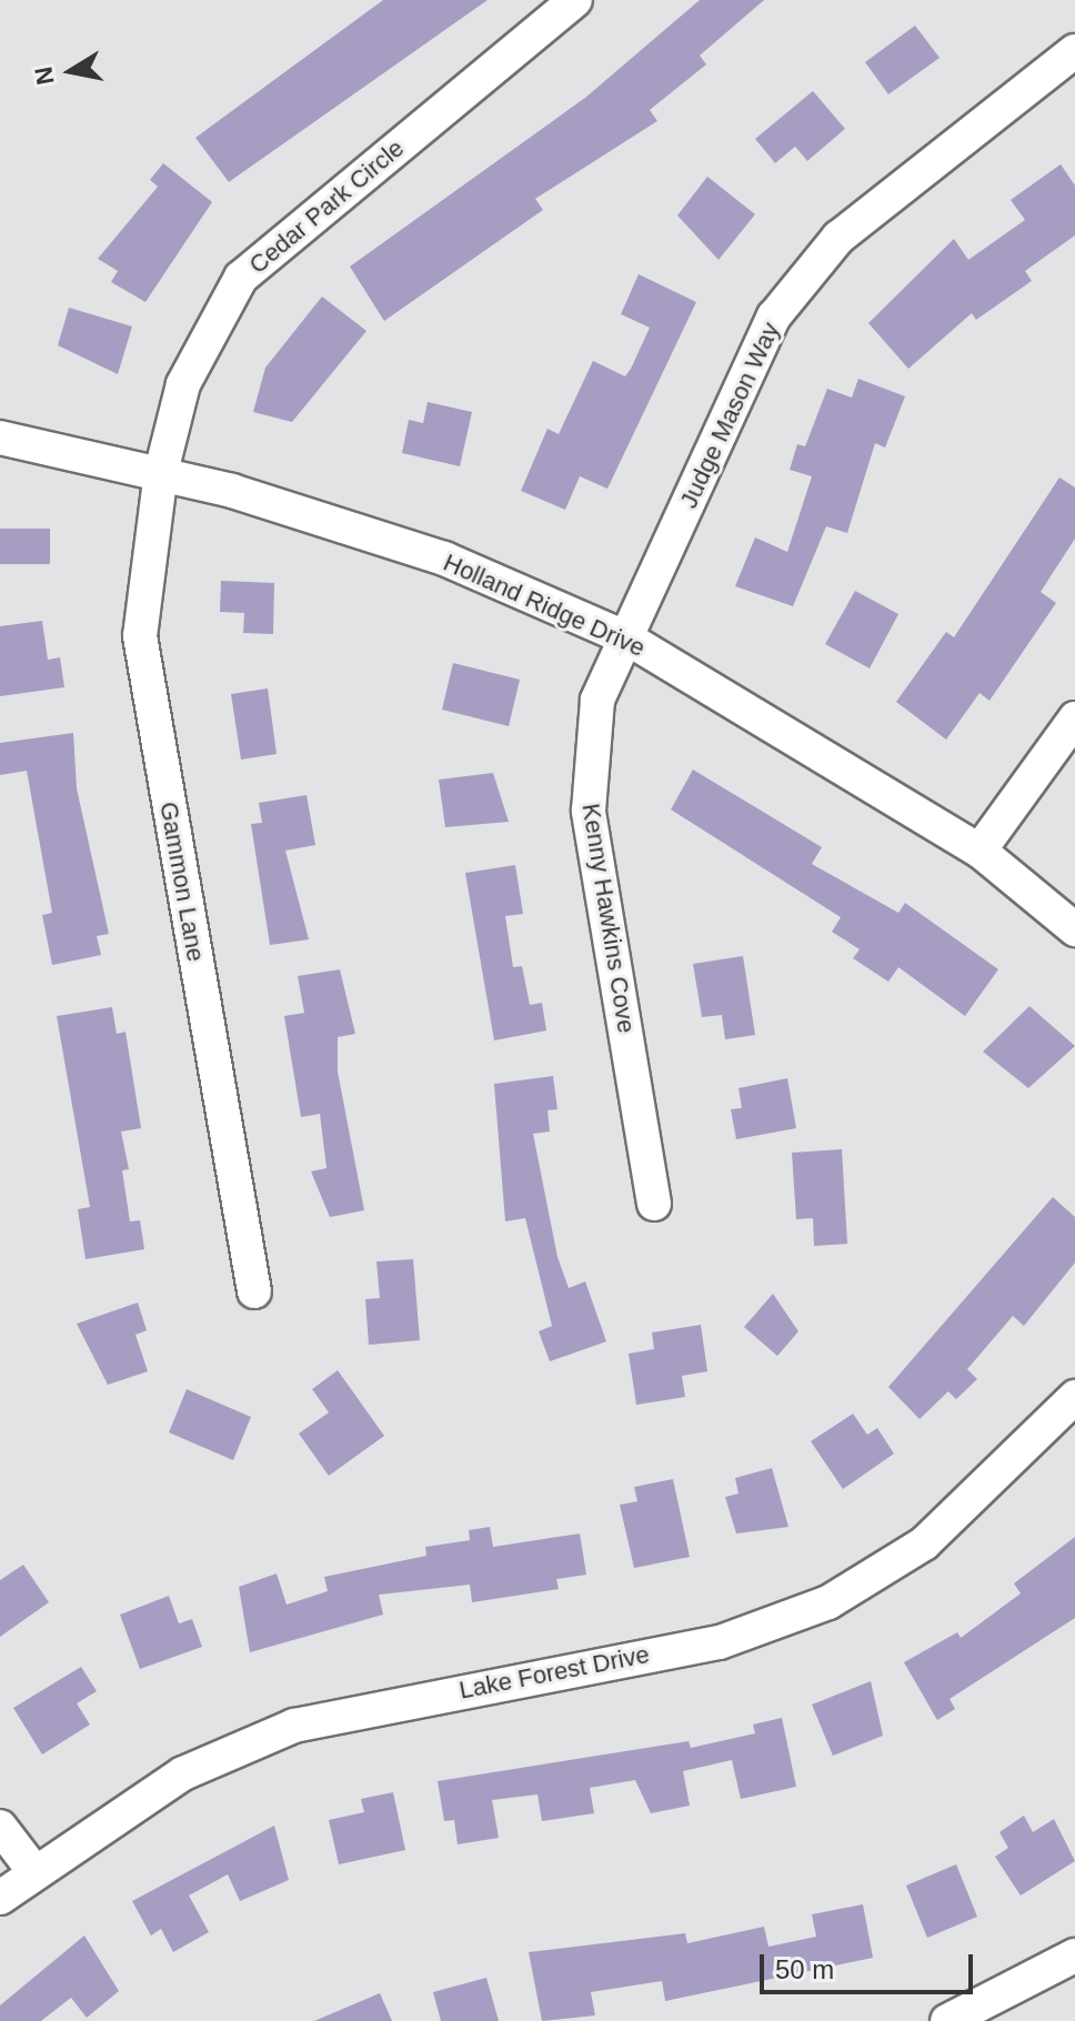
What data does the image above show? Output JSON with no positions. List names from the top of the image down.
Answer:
{
  "streets": {
    "street": [
      "Cedar Park Circle",
      "Judge Mason Way",
      "Holland Ridge Drive",
      "Gammon Lane",
      "Kenny Hawkins Cove",
      "Lake Forest Drive"
    ]
  },
  "crossings": [
    ["Cedar Park Circle", "Holland Ridge Drive"],
    ["Cedar Park Circle", "Gammon Lane"],
    ["Judge Mason Way", "Holland Ridge Drive"],
    ["Judge Mason Way", "Kenny Hawkins Cove"],
    ["Holland Ridge Drive", "Gammon Lane"],
    ["Holland Ridge Drive", "Kenny Hawkins Cove"]
  ],
  "scale_bar": "50 m",
  "north": "left"
}
